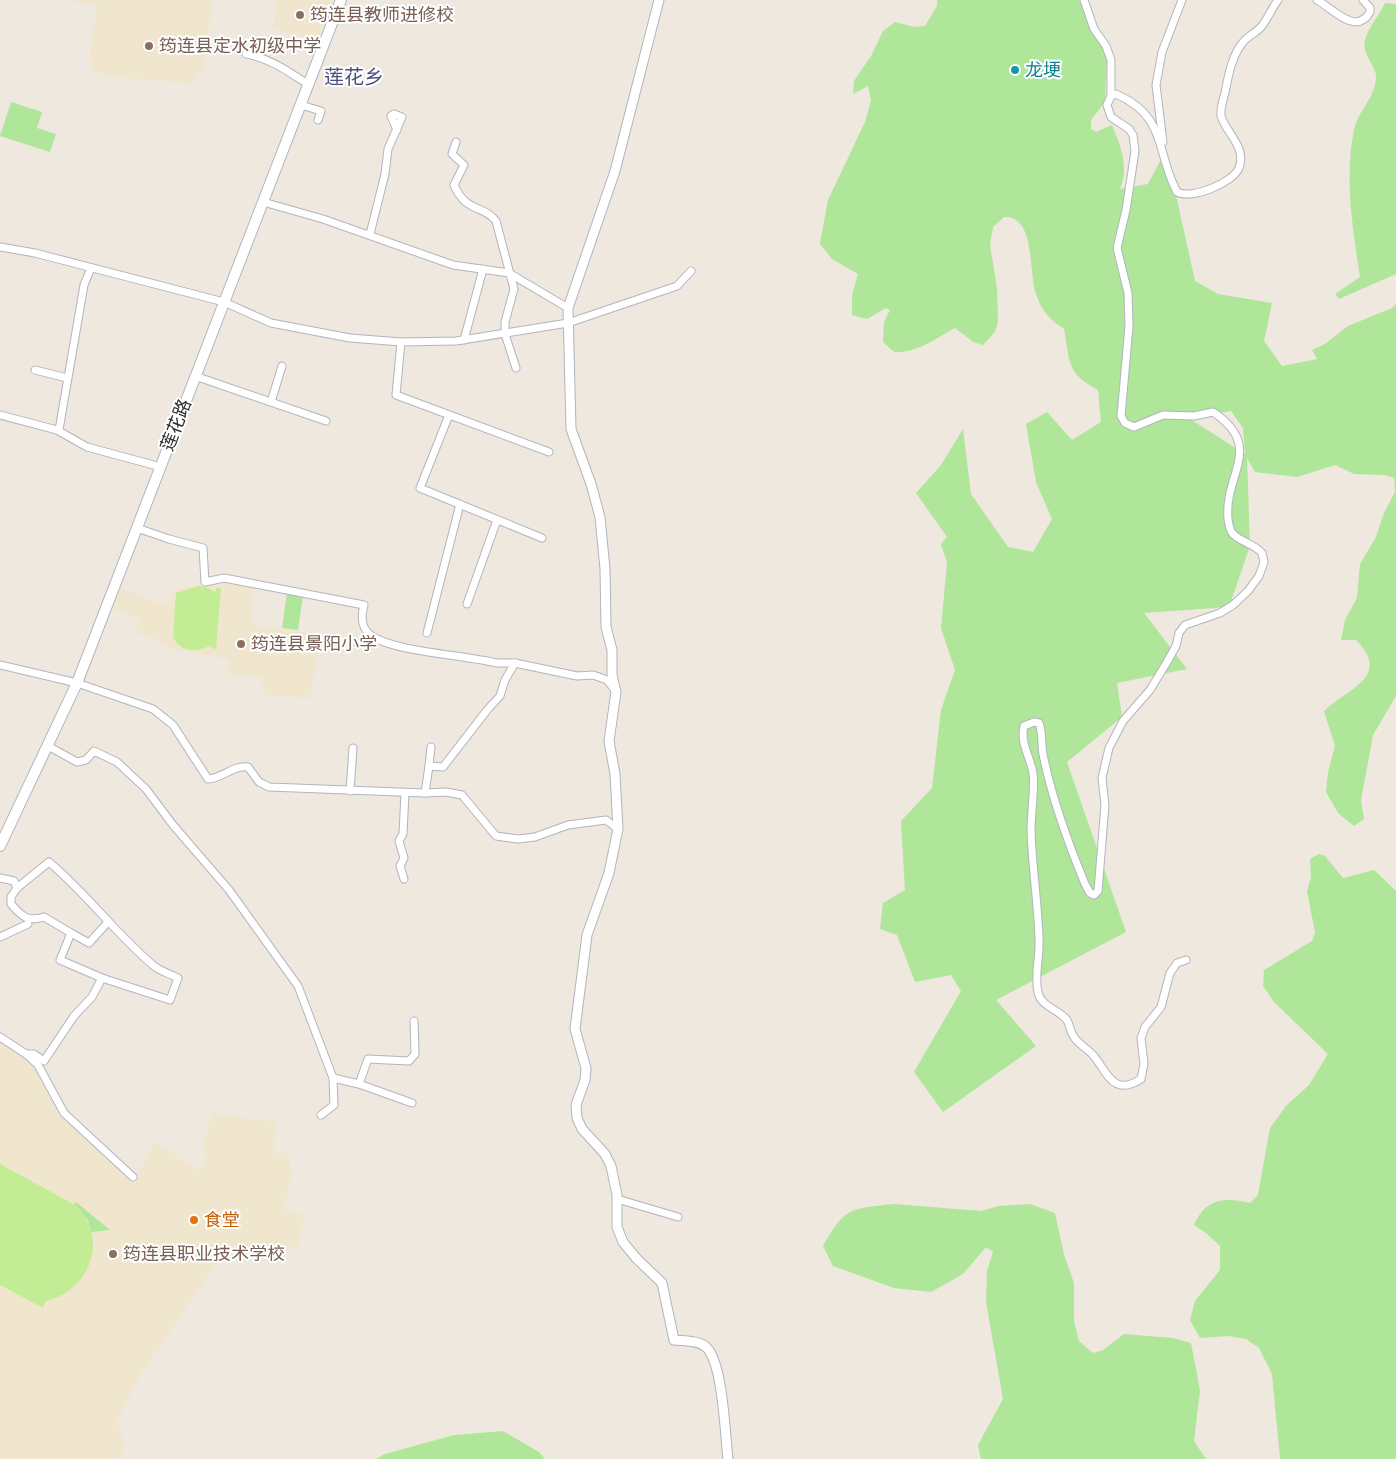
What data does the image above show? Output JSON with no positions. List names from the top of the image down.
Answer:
{
  "streets": {
    "main road": ["莲花路"]
  },
  "districts": ["莲花乡"],
  "places": [
    "筠连县教师进修校",
    "筠连县定水初级中学",
    "龙埂",
    "筠连县景阳小学",
    "食堂",
    "筠连县职业技术学校"
  ]
}
